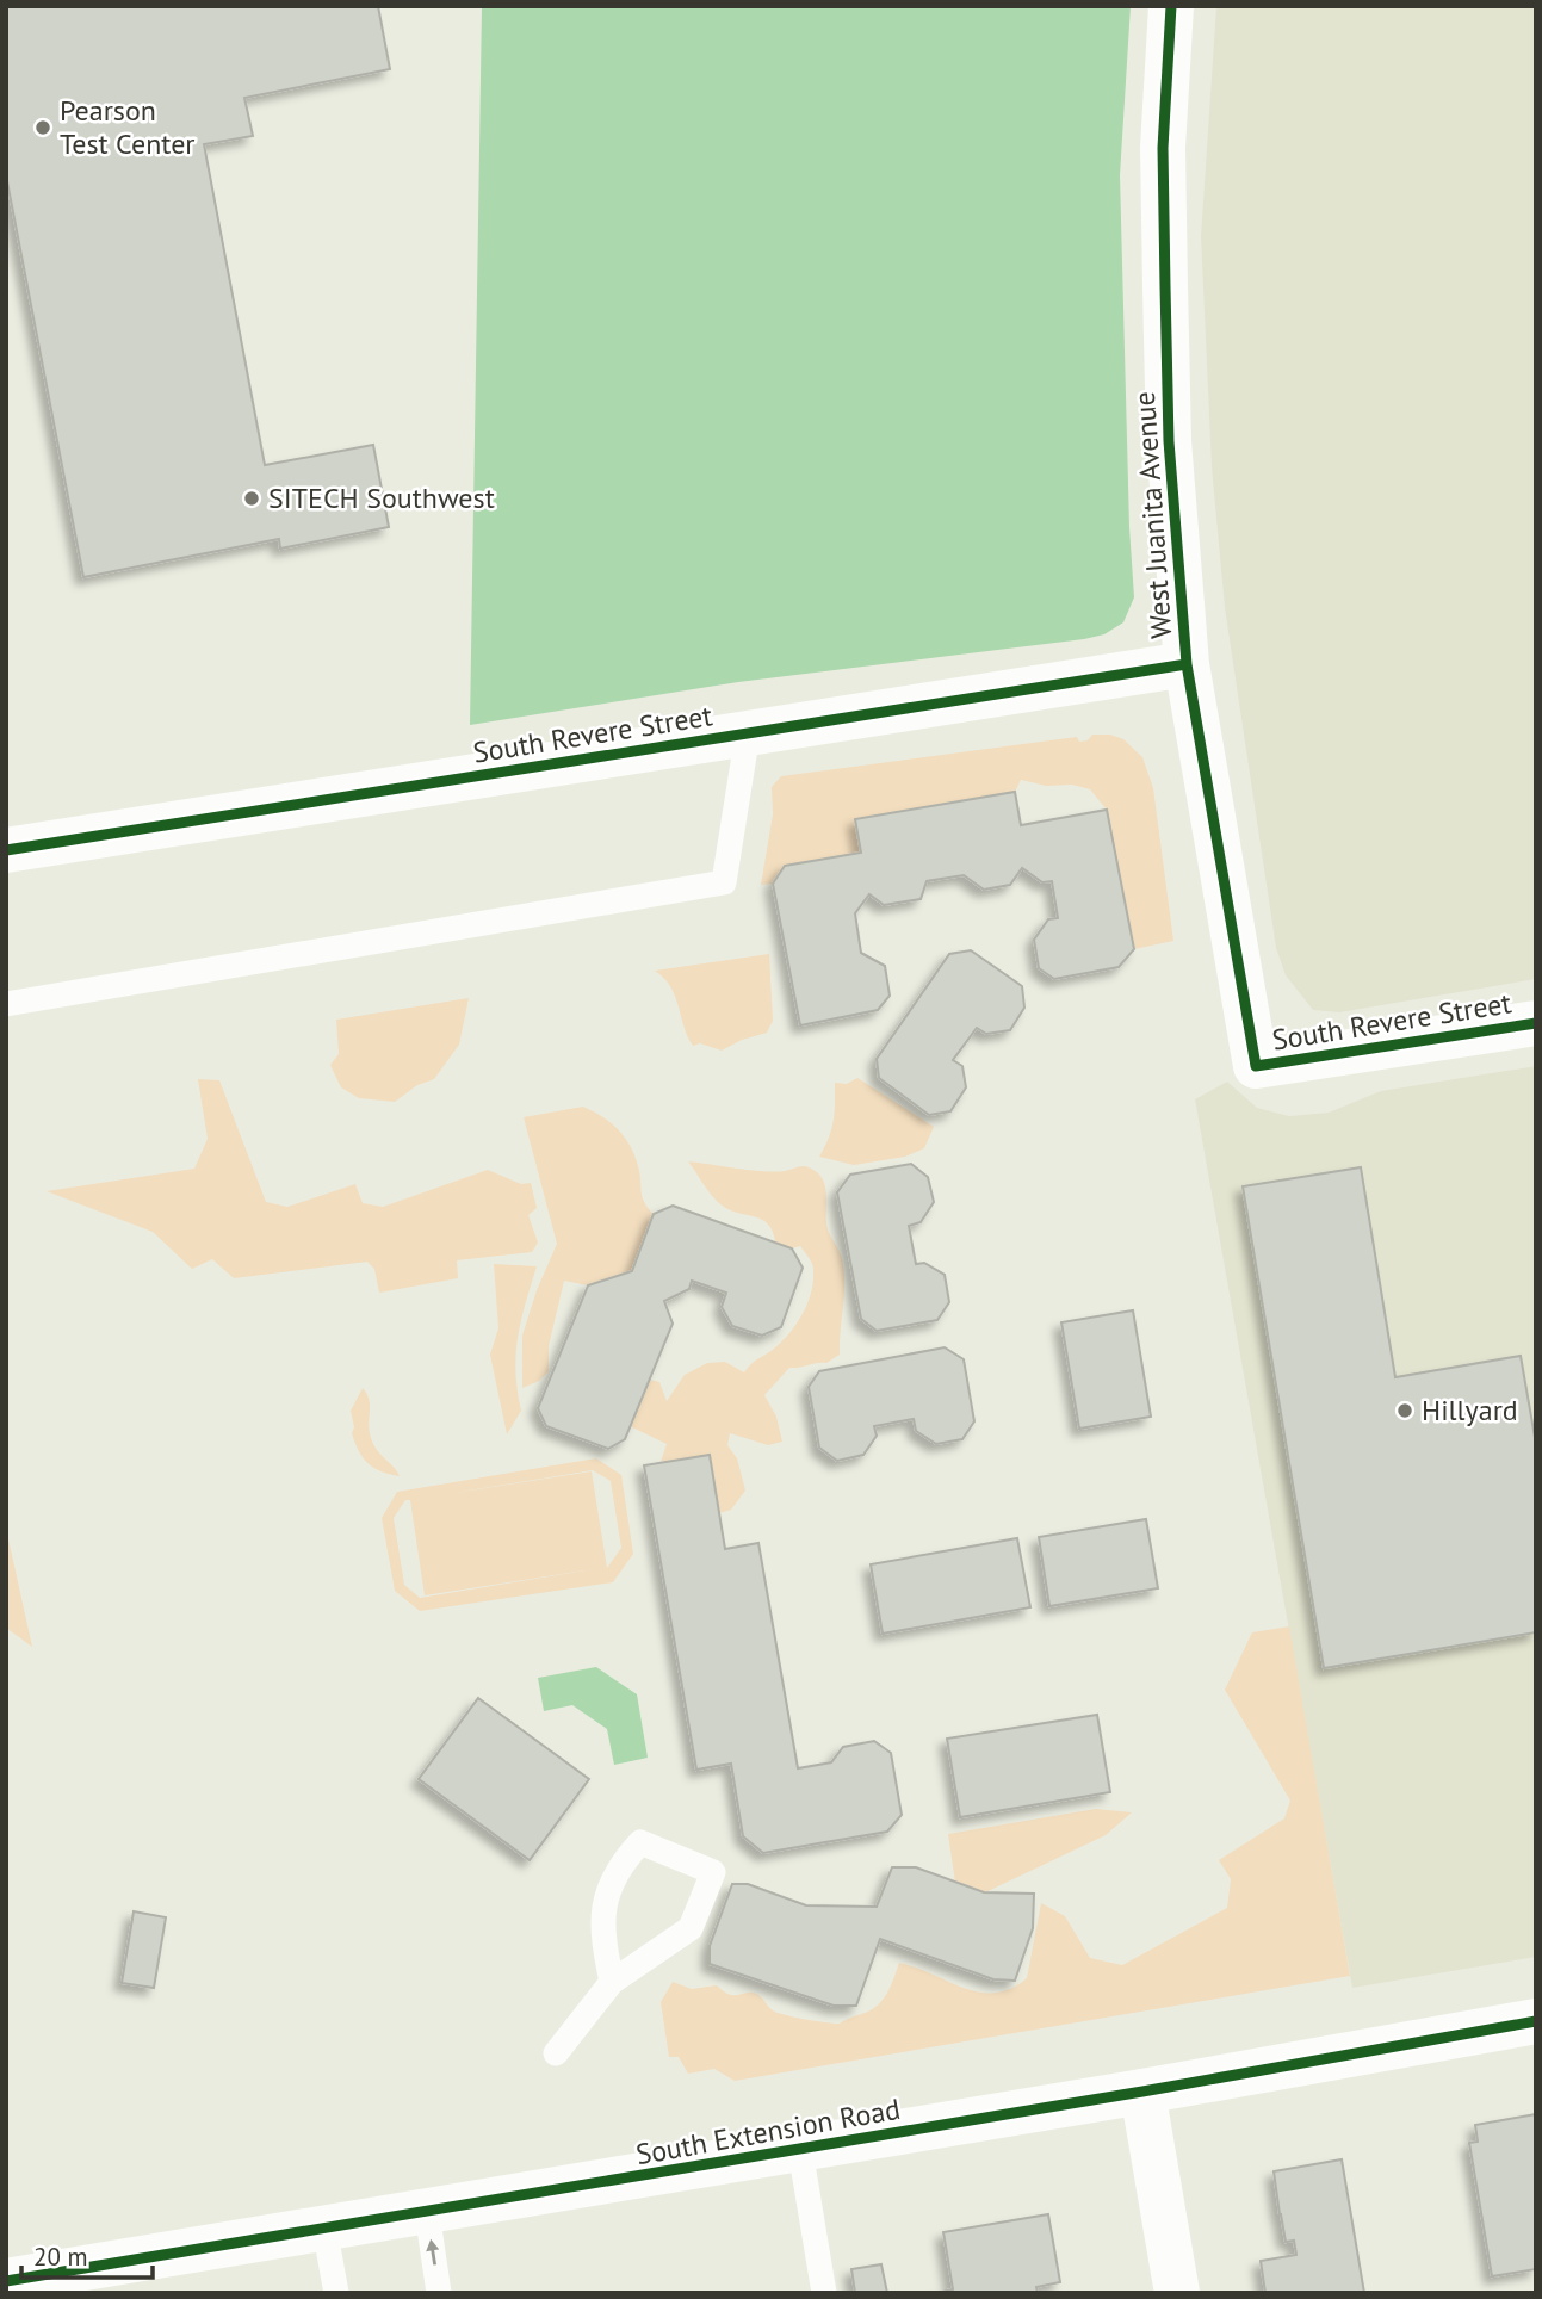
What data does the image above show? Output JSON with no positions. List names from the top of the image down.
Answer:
{
  "streets": {
    "street": ["West Juanita Avenue", "South Revere Street", "South Extension Road"]
  },
  "crossings": [
    ["West Juanita Avenue", "South Revere Street"]
  ],
  "places": ["Pearson Test Center", "SITECH Southwest", "Hillyard"],
  "scale_bar": "20 m"
}
